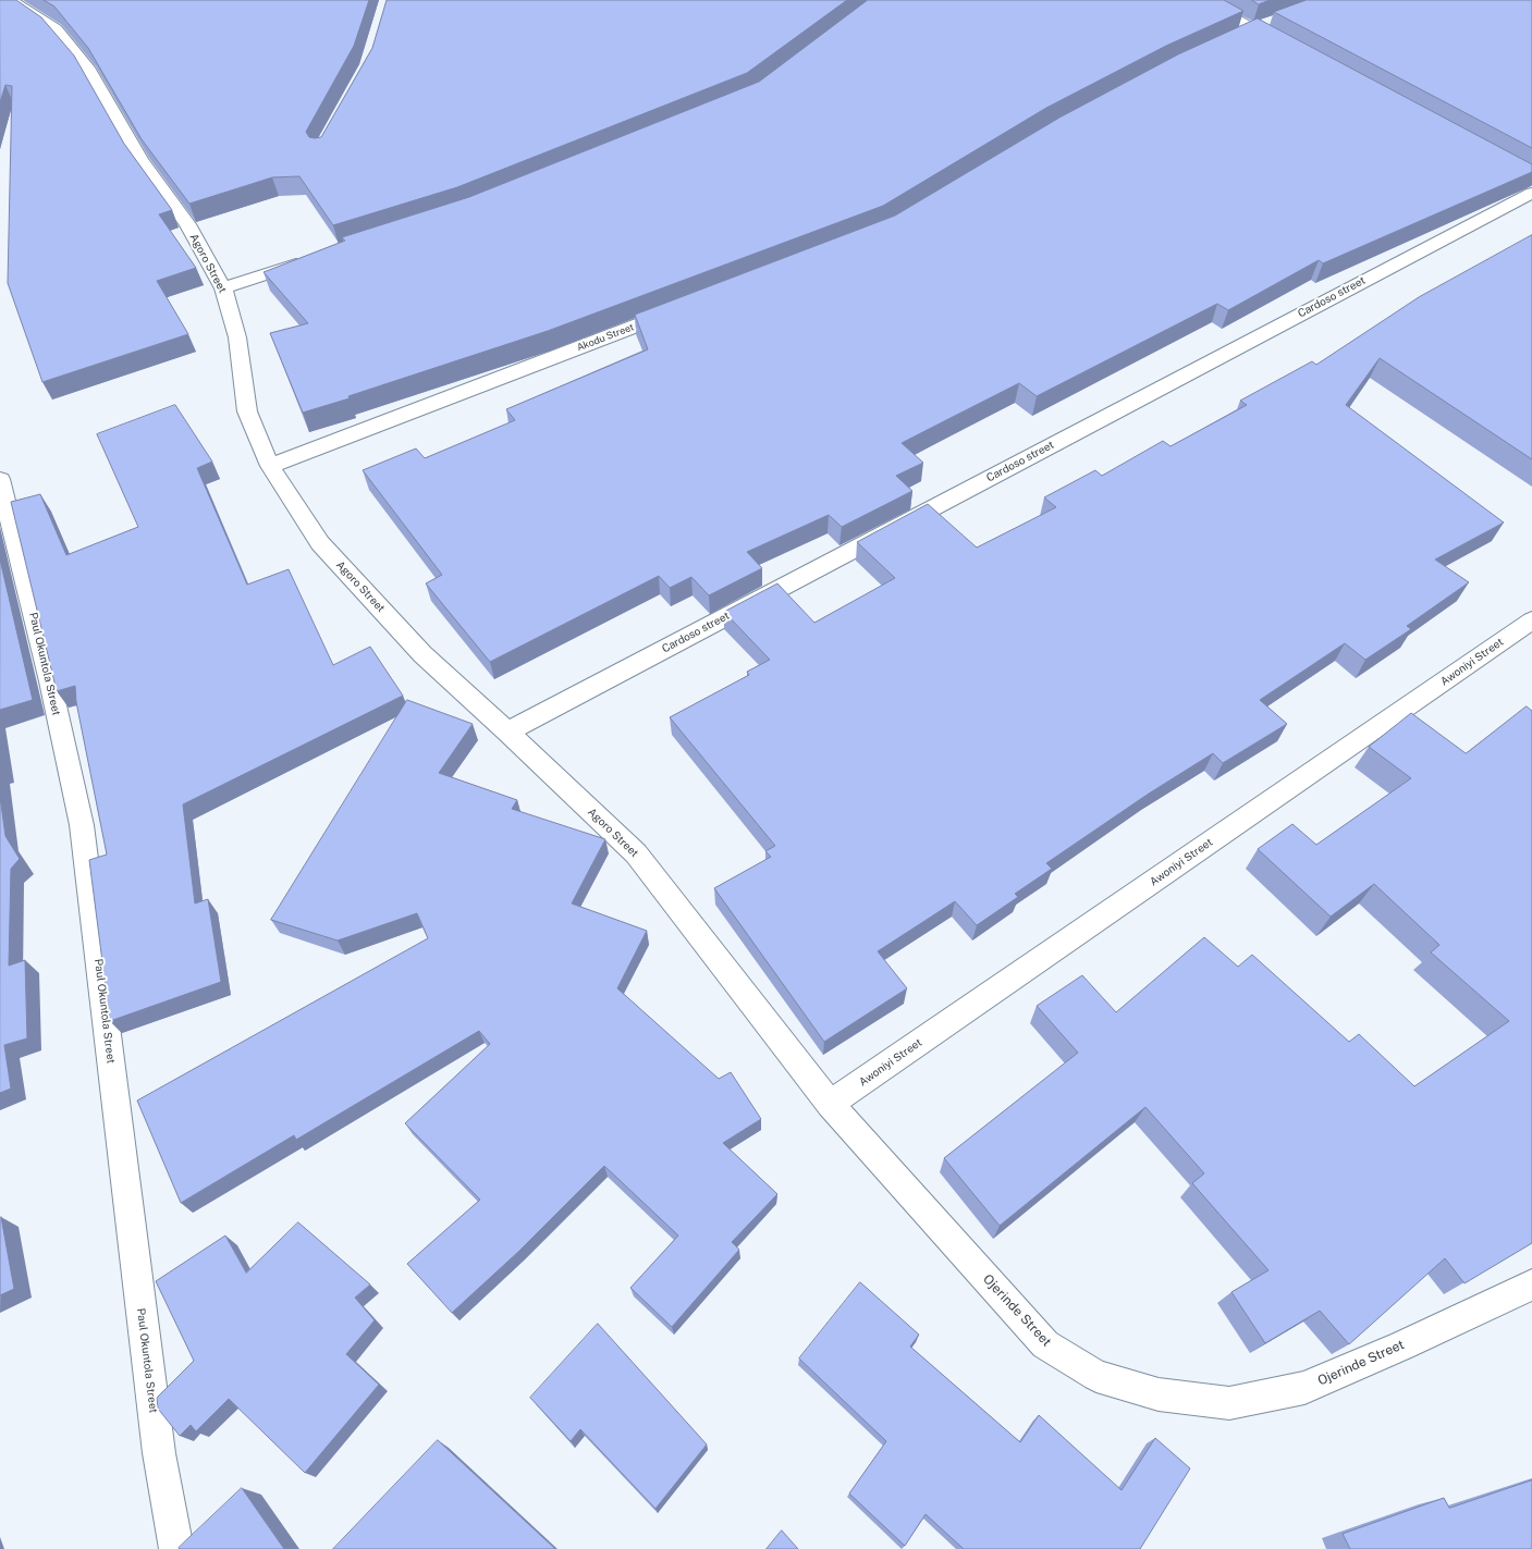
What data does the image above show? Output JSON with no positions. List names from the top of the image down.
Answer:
{
  "streets": {
    "street": [
      "Agoro Street",
      "Cardoso street",
      "Akodu Street",
      "Awoniyi Street",
      "Paul Okuntola Street",
      "Ojerinde Street"
    ]
  },
  "crossings": [
    ["Agoro Street", "Cardoso street"],
    ["Agoro Street", "Akodu Street"],
    ["Agoro Street", "Awoniyi Street"],
    ["Agoro Street", "Ojerinde Street"],
    ["Awoniyi Street", "Ojerinde Street"]
  ]
}
